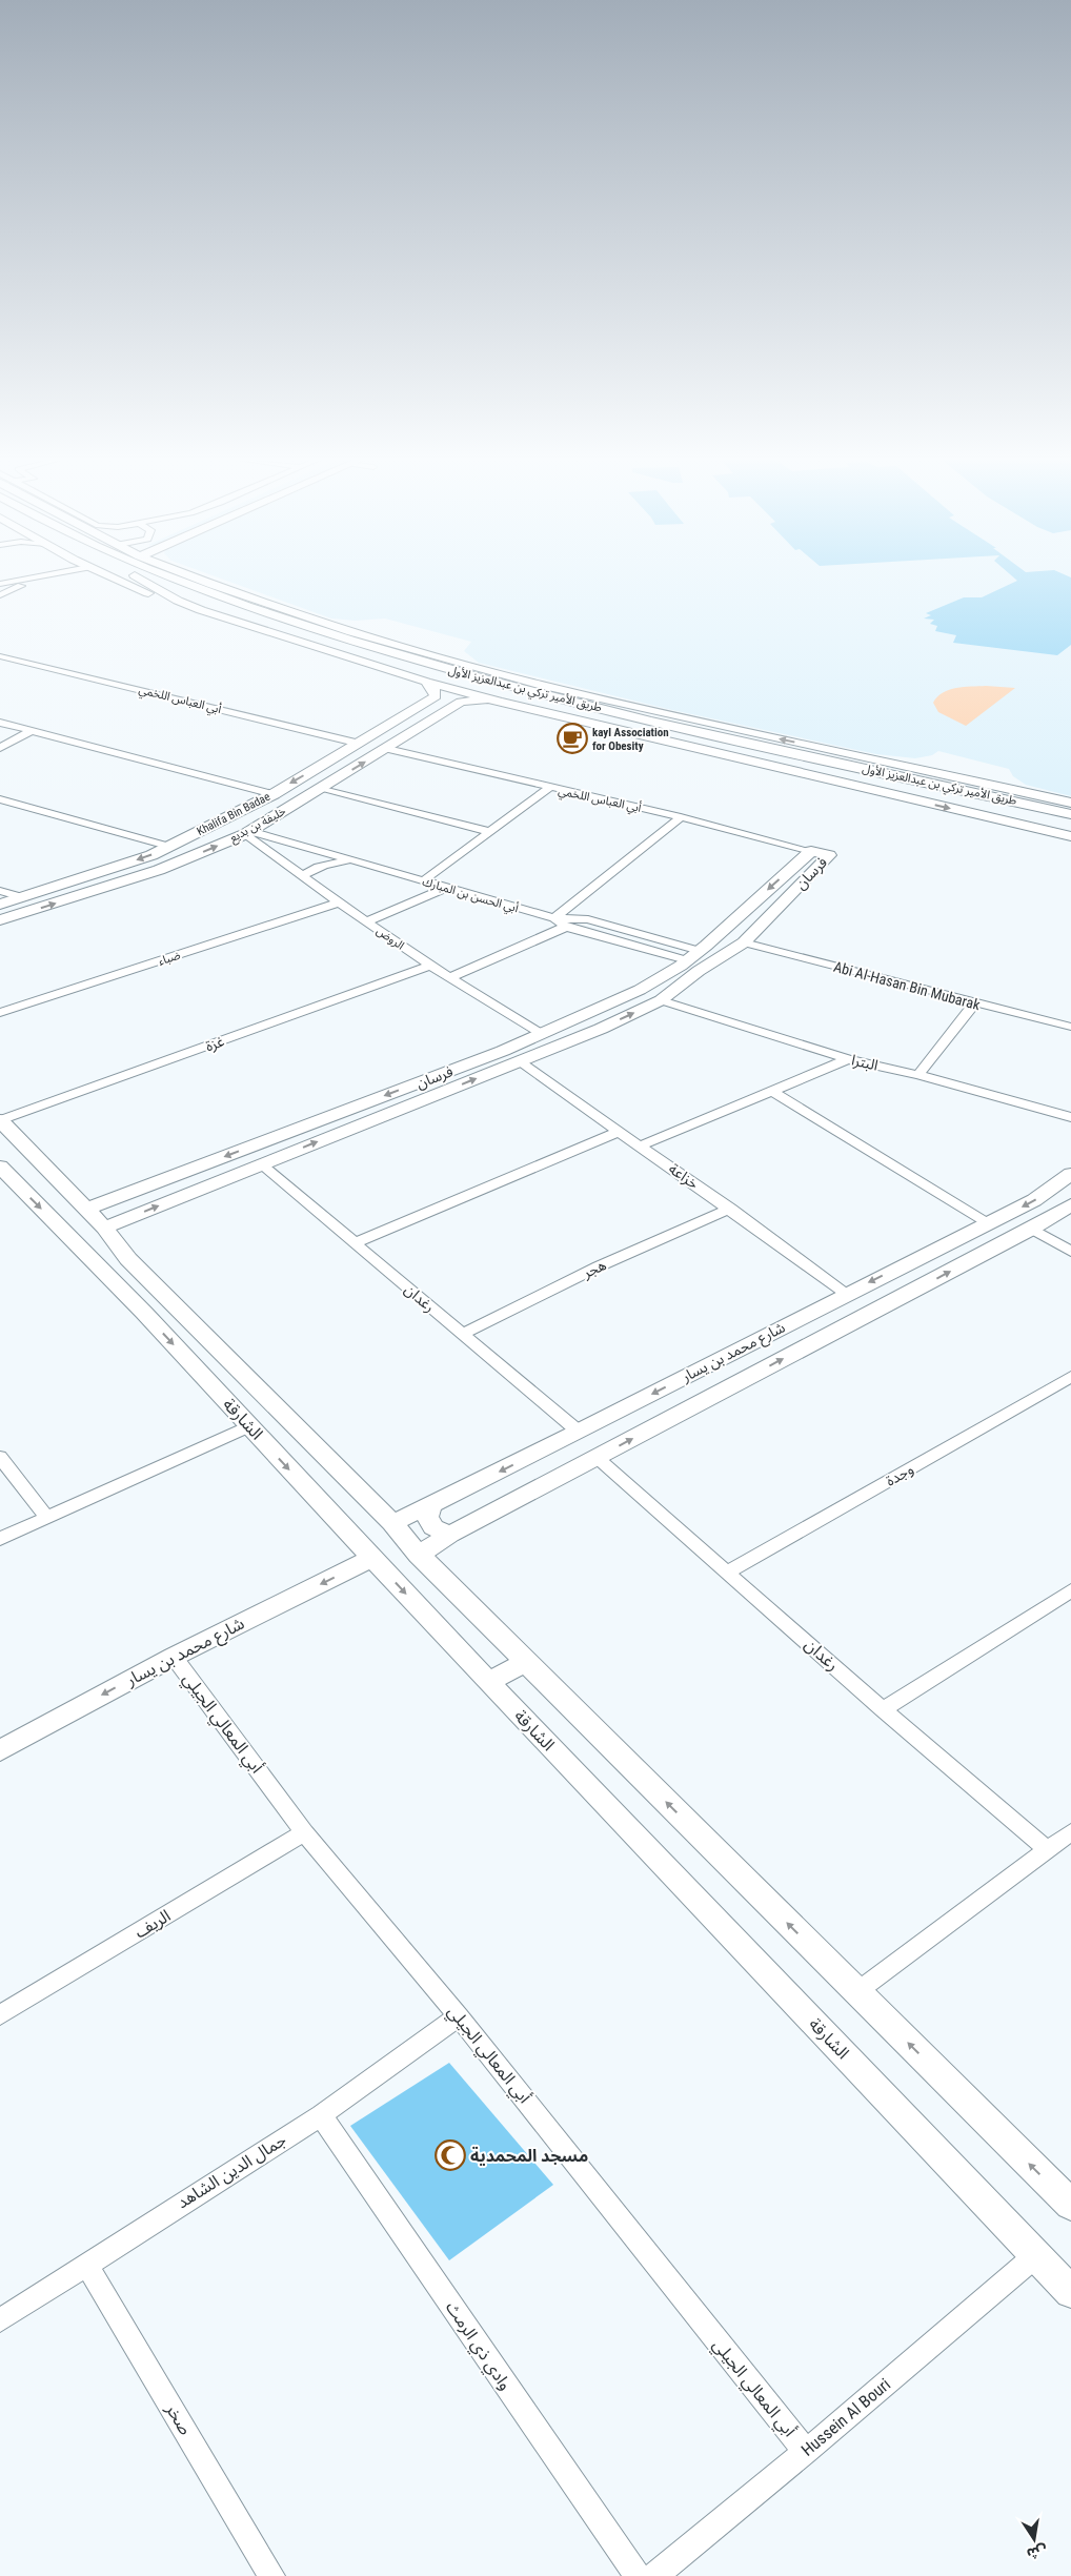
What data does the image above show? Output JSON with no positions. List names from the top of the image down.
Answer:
{
  "streets": {
    "main road": ["طريق الأمير تركي بن عبدالعزيز الأول"],
    "street": [
      "أبي العباس اللخمي",
      "Khalifa Bin Badae",
      "خليفة بن بديع",
      "فرسان",
      "أبي الحسن بن المبارك",
      "الروض",
      "ضباء",
      "Abi Al-Hasan Bin Mubarak",
      "غزة",
      "البترا",
      "خزاعة",
      "هجر",
      "رغدان",
      "شارع محمد بن يسار",
      "الشارقة",
      "وجدة",
      "أبي المعالي الجيلي",
      "الريف",
      "جمال الدين الشاهد",
      "وادي ذي الرمث",
      "Hussein Al Bouri",
      "صخر"
    ]
  },
  "crossings": [
    ["أبي العباس اللخمي", "Khalifa Bin Badae"],
    ["أبي العباس اللخمي", "خليفة بن بديع"],
    ["أبي العباس اللخمي", "فرسان"],
    ["خليفة بن بديع", "أبي الحسن بن المبارك"],
    ["خليفة بن بديع", "الروض"],
    ["فرسان", "أبي الحسن بن المبارك"],
    ["فرسان", "الروض"],
    ["فرسان", "Abi Al-Hasan Bin Mubarak"],
    ["فرسان", "البترا"],
    ["فرسان", "خزاعة"],
    ["فرسان", "رغدان"],
    ["فرسان", "الشارقة"],
    ["أبي الحسن بن المبارك", "الروض"],
    ["الروض", "ضباء"],
    ["الروض", "غزة"],
    ["غزة", "الشارقة"],
    ["خزاعة", "هجر"],
    ["خزاعة", "شارع محمد بن يسار"],
    ["هجر", "رغدان"],
    ["رغدان", "شارع محمد بن يسار"],
    ["رغدان", "وجدة"],
    ["شارع محمد بن يسار", "الشارقة"],
    ["شارع محمد بن يسار", "أبي المعالي الجيلي"],
    ["الشارقة", "Hussein Al Bouri"],
    ["أبي المعالي الجيلي", "الريف"],
    ["أبي المعالي الجيلي", "جمال الدين الشاهد"],
    ["أبي المعالي الجيلي", "Hussein Al Bouri"],
    ["جمال الدين الشاهد", "وادي ذي الرمث"],
    ["جمال الدين الشاهد", "صخر"]
  ],
  "places": {
    "cafe": ["kayl Association for Obesity"],
    "mosque": ["مسجد المحمدية"]
  },
  "north": "bottom"
}
